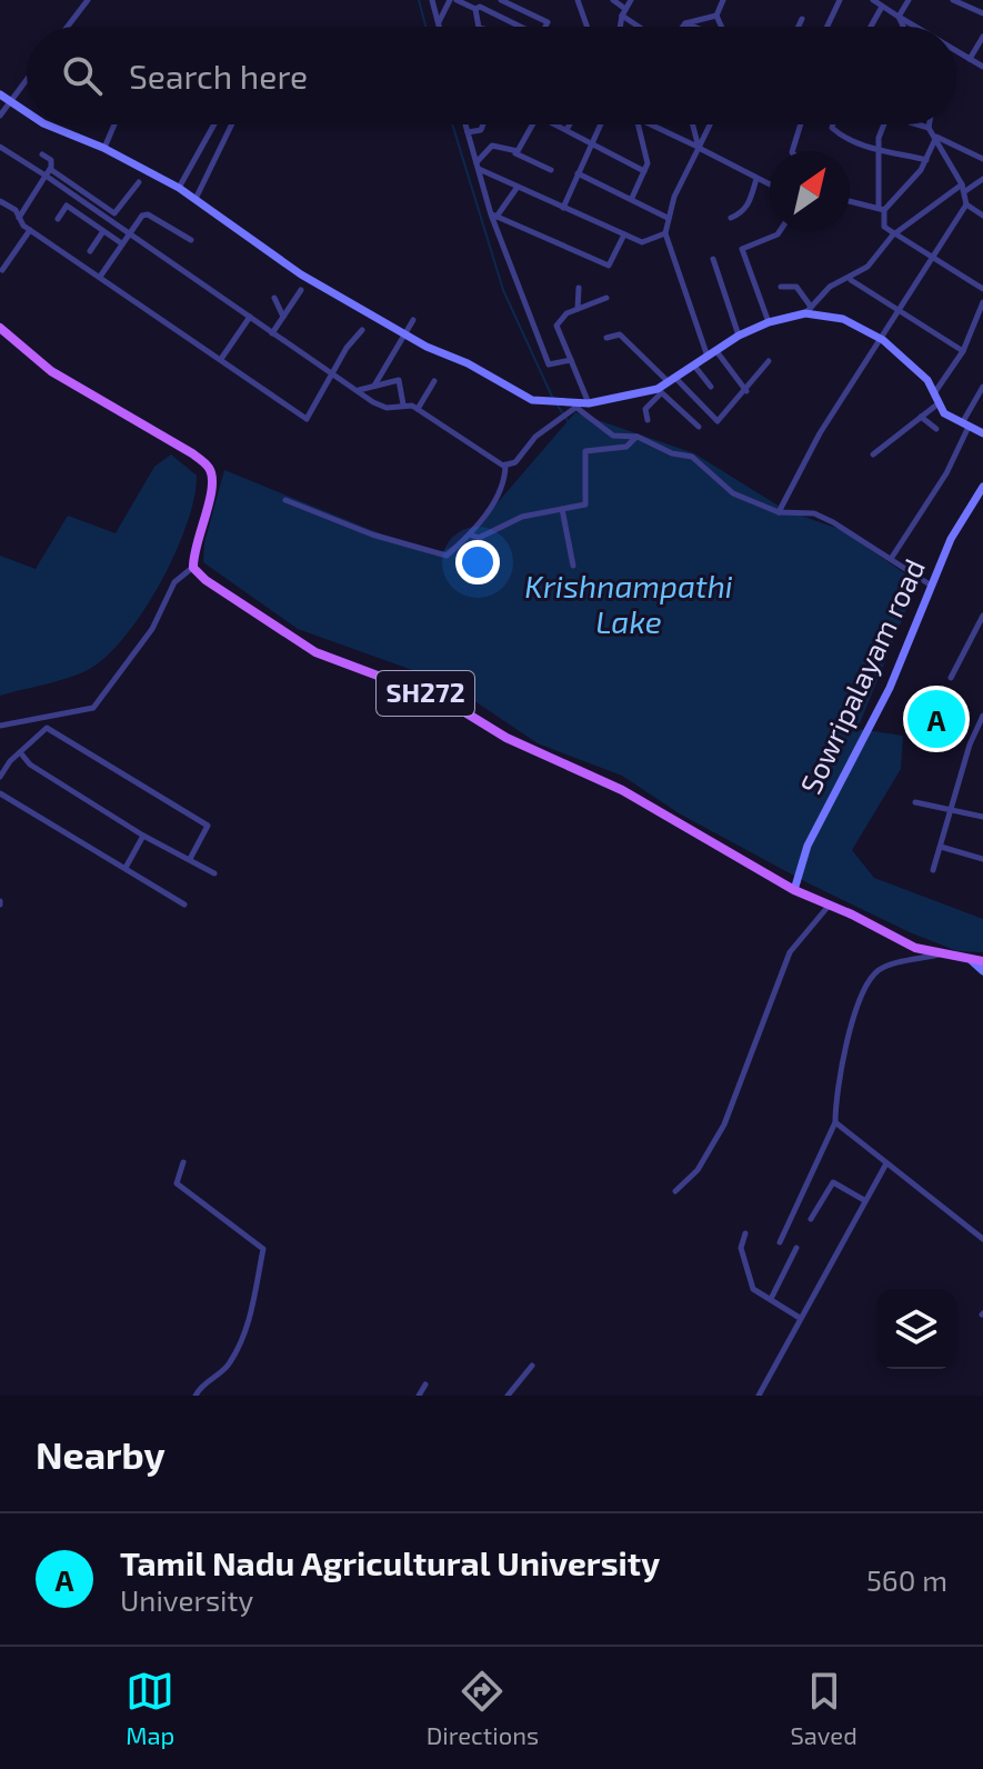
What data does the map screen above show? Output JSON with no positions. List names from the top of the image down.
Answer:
{
  "streets": {
    "main road": ["SH272"],
    "street": ["Sowripalayam road"]
  },
  "crossings": [
    ["Sowripalayam road", "SH272"]
  ],
  "water": ["Krishnampathi Lake"],
  "north": "top right",
  "page": {
    "search": "Search here",
    "pins": "A",
    "heading": "Nearby",
    "list": [
      {
        "mark": "A",
        "name": "Tamil Nadu Agricultural University",
        "note": "University",
        "value": "560 m"
      }
    ],
    "nav": ["Map", "Directions", "Saved"]
  }
}
